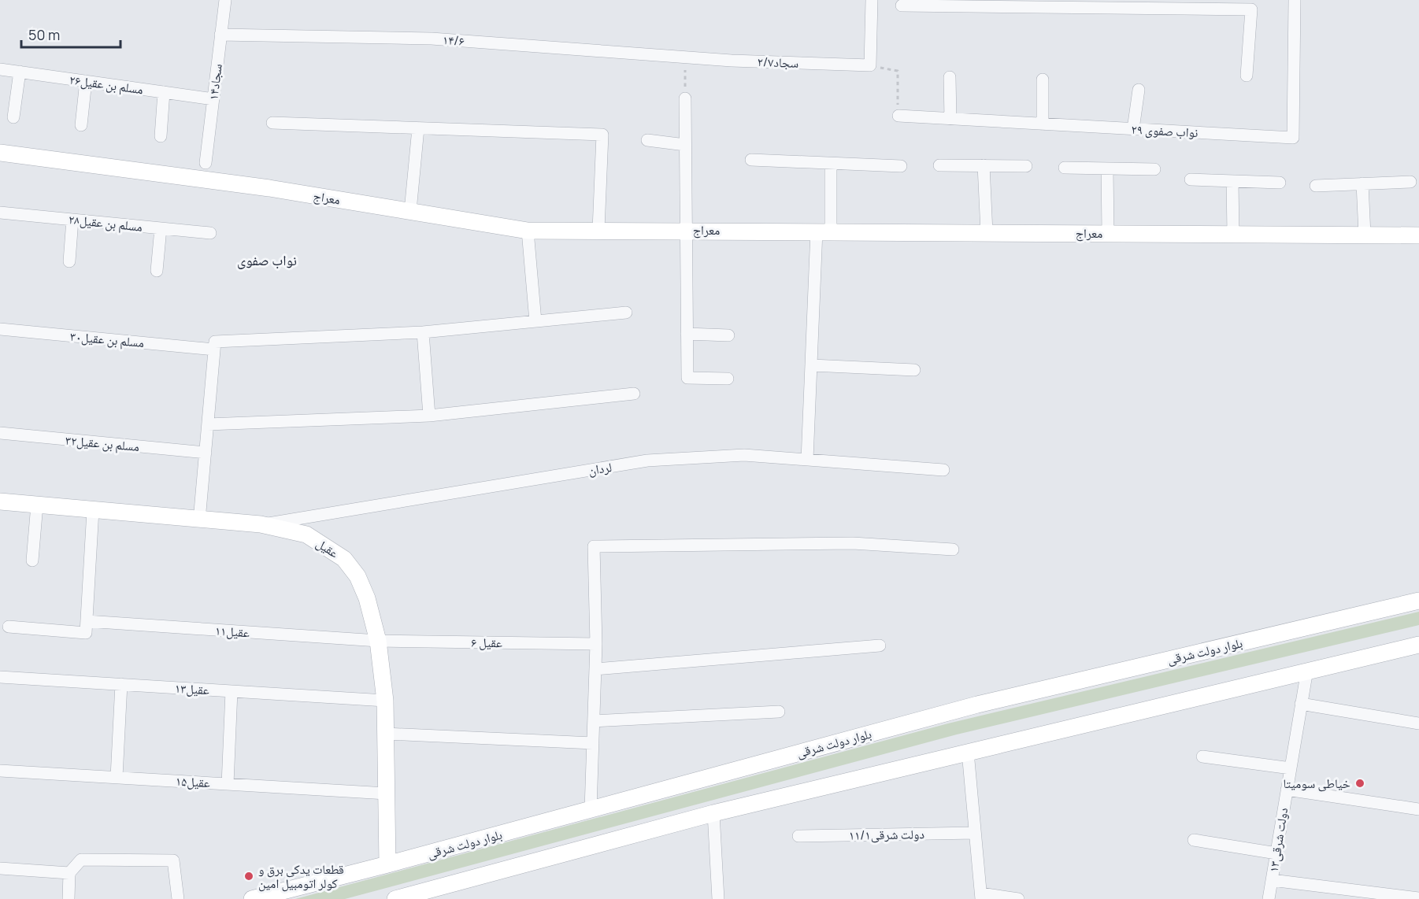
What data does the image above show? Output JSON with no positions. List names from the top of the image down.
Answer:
{
  "streets": {
    "main road": ["معراج", "عقیل", "بلوار دولت شرقی"],
    "street": [
      "۱۴/۶",
      "سجاد۲/۷",
      "۱۴سجاد",
      "مسلم بن عقیل۲۶",
      "نواب صفوی ۲۹",
      "مسلم بن عقیل۲۸",
      "مسلم بن عقیل۳۰",
      "مسلم بن عقیل۳۲",
      "لردان",
      "عقیل۱۱",
      "عقیل ۶",
      "عقیل۱۳",
      "عقیل۱۵",
      "۱۱/۱دولت شرقی",
      "۱۳دولت شرقی"
    ]
  },
  "crossings": [
    ["۱۴/۶", "سجاد۲/۷"],
    ["۱۴/۶", "۱۴سجاد"],
    ["۱۴سجاد", "مسلم بن عقیل۲۶"],
    ["لردان", "عقیل"],
    ["عقیل", "عقیل۱۱"],
    ["عقیل", "عقیل ۶"],
    ["عقیل", "بلوار دولت شرقی"],
    ["عقیل", "عقیل۱۳"],
    ["عقیل", "عقیل۱۵"],
    ["عقیل۱۱", "عقیل ۶"]
  ],
  "districts": ["نواب صفوی"],
  "places": ["خیاطی سومیتا", "قطعات یدکی برق و کولر اتومبیل امین"],
  "scale_bar": "50 m"
}
